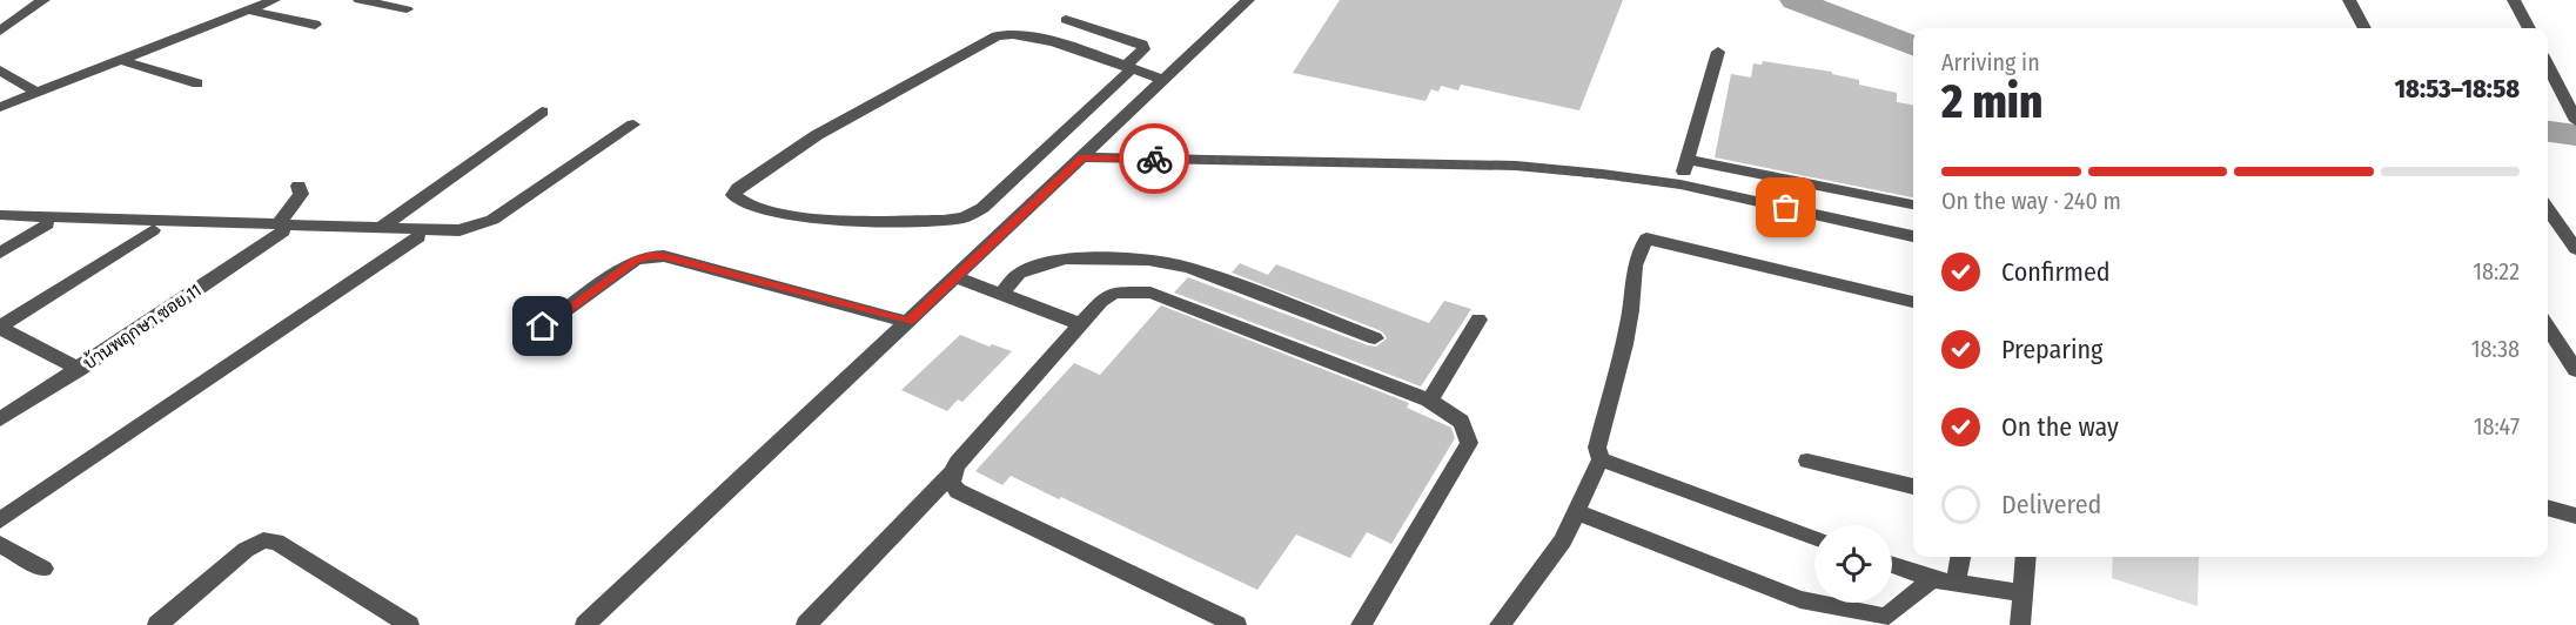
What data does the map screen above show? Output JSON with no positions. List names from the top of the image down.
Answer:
{
  "streets": {
    "street": ["บ้านพฤกษา ซอย 11"]
  },
  "page": {
    "heading": ["2 min", "Arriving in", "18:53–18:58"],
    "bar": "On the way · 240 m",
    "list": [
      ["Confirmed", "18:22"],
      ["Preparing", "18:38"],
      ["On the way", "18:47"],
      "Delivered"
    ]
  }
}
